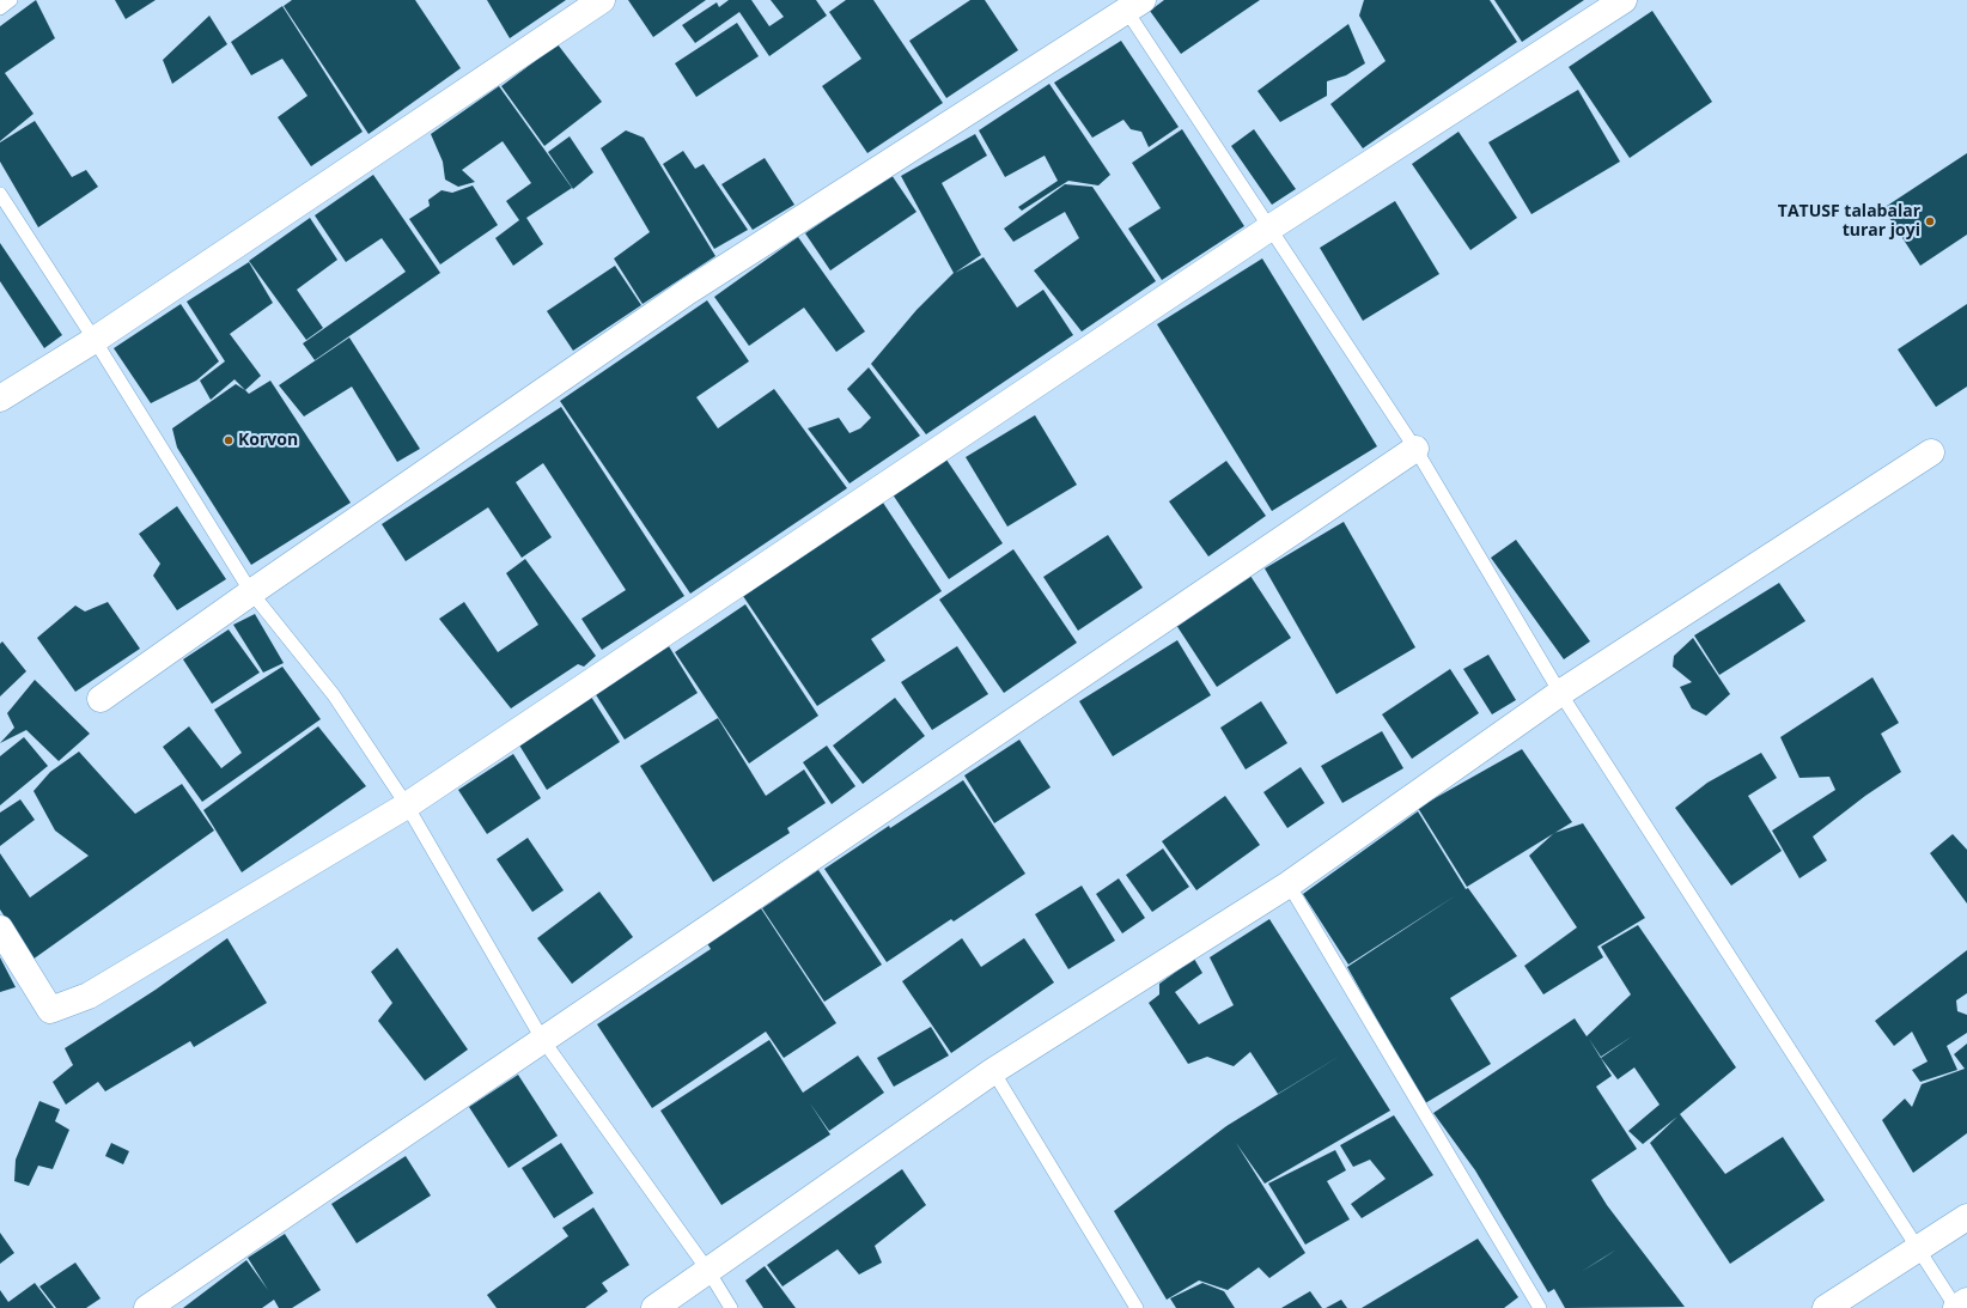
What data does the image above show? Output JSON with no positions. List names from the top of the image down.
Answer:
{
  "places": ["TATUSF talabalar turar joyi", "Korvon"]
}
